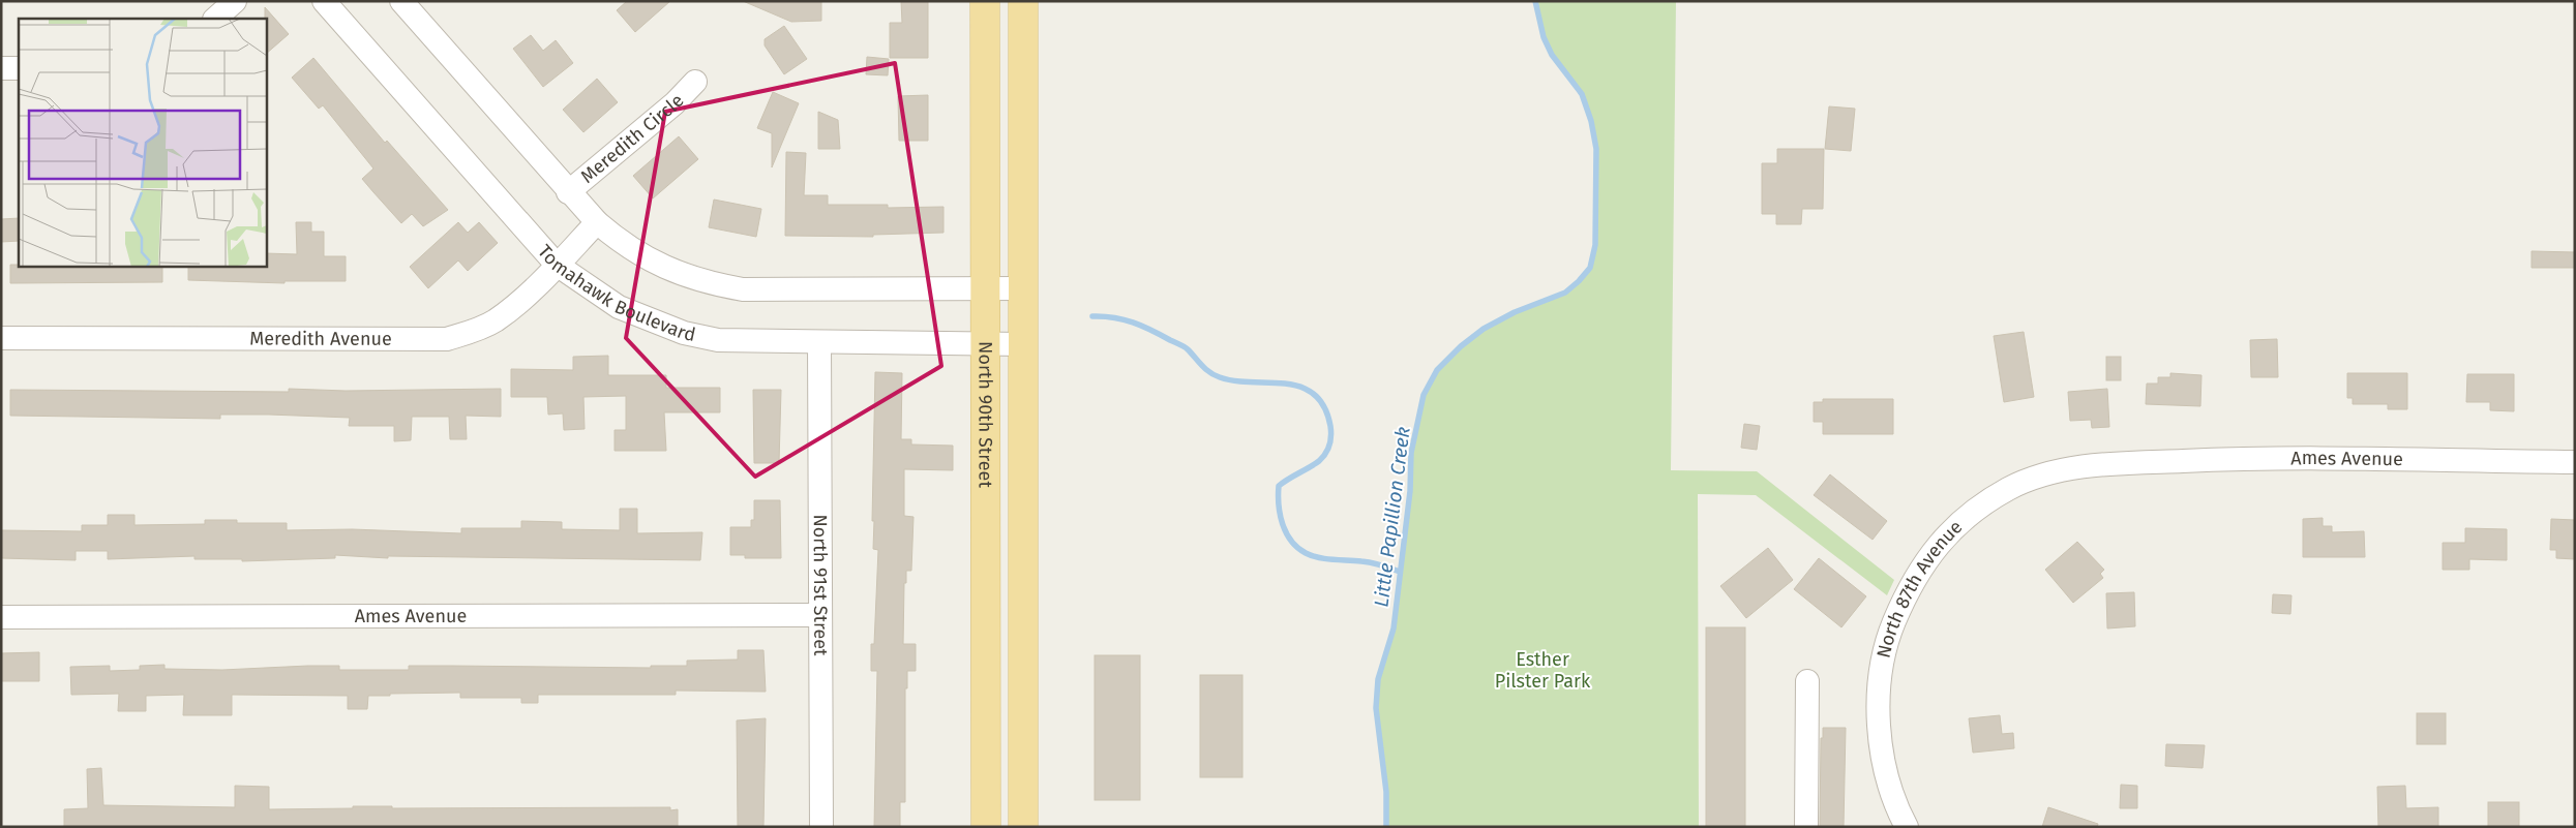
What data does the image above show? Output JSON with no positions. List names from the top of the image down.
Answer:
{
  "streets": {
    "main road": ["North 90th Street"],
    "street": [
      "Meredith Circle",
      "Tomahawk Boulevard",
      "Meredith Avenue",
      "Ames Avenue",
      "North 91st Street",
      "North 87th Avenue"
    ]
  },
  "crossings": [
    ["Tomahawk Boulevard", "Meredith Avenue"],
    ["Tomahawk Boulevard", "North 90th Street"],
    ["Tomahawk Boulevard", "North 91st Street"],
    ["Ames Avenue", "North 91st Street"],
    ["Ames Avenue", "North 87th Avenue"]
  ],
  "water": ["Little Papillion Creek"],
  "parks": ["Esther Pilster Park"]
}
